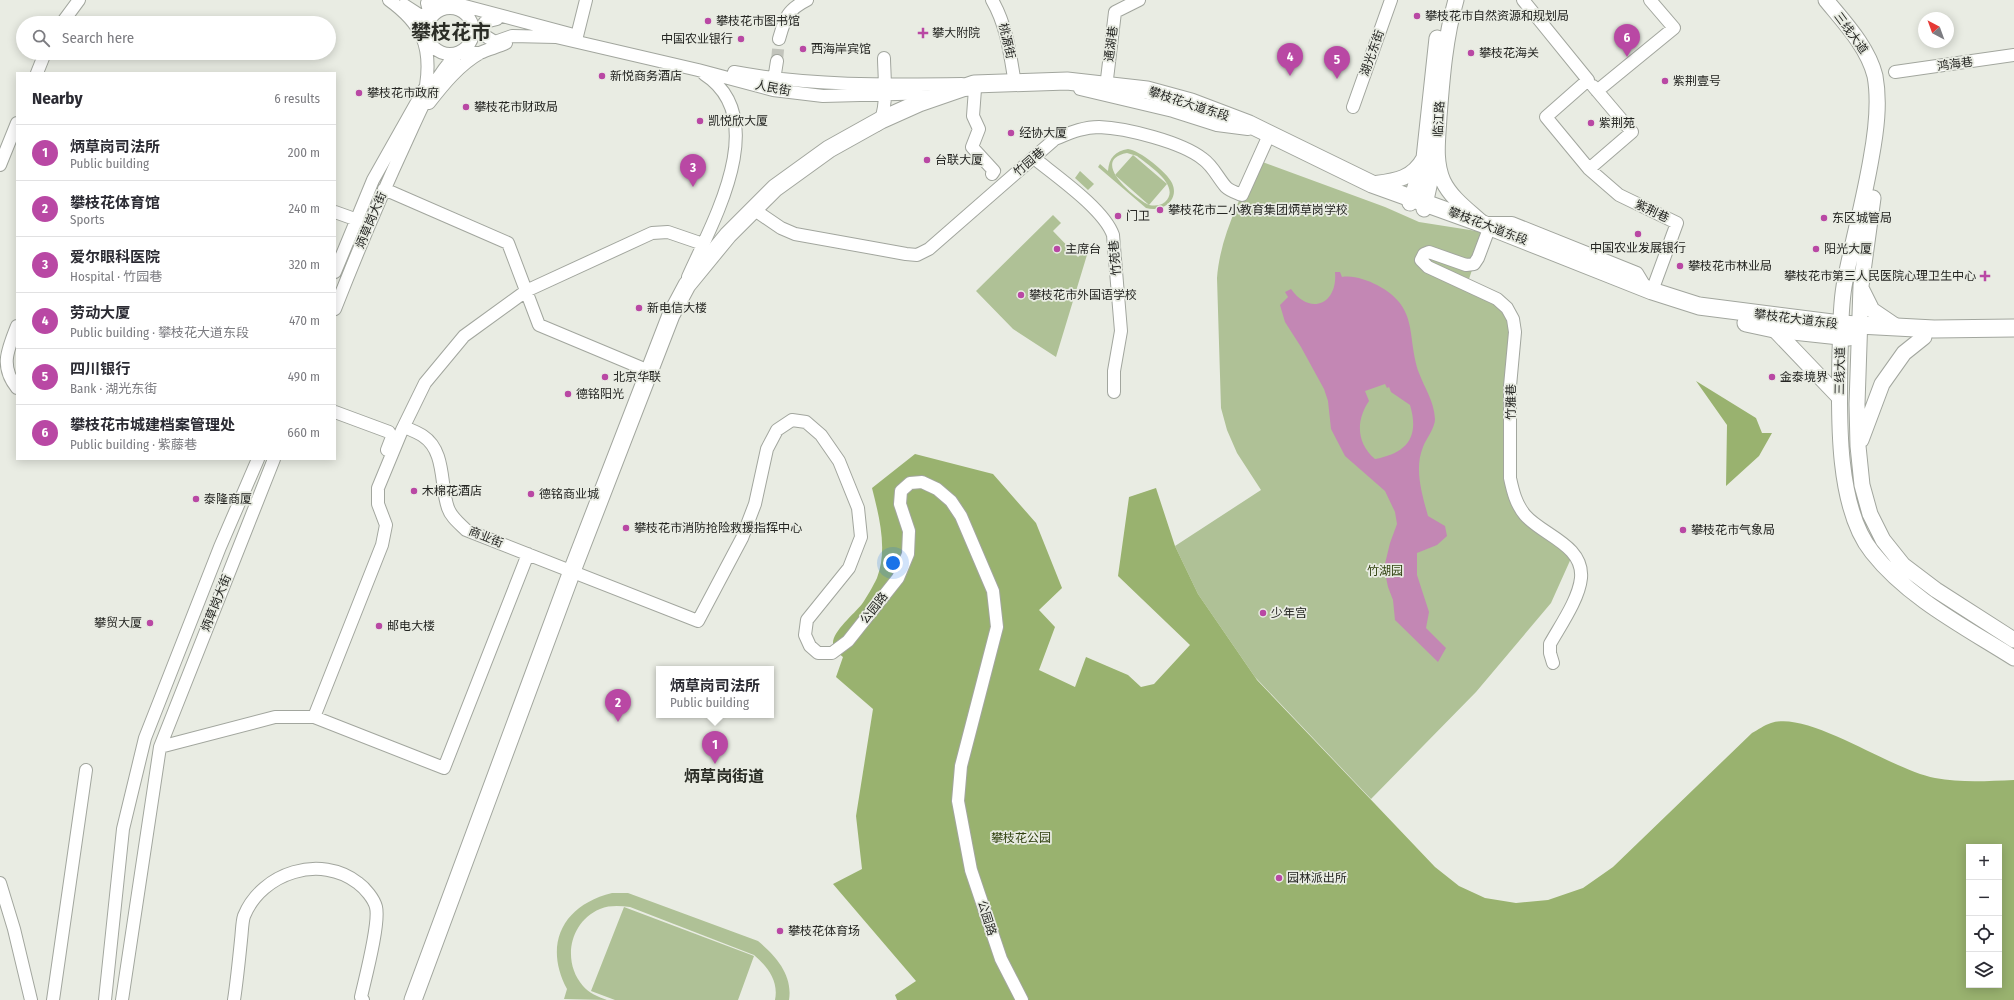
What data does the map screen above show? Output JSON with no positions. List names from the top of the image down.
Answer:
{
  "streets": {
    "highway": ["攀枝花大道东段"],
    "main road": ["三线大道", "临江路"],
    "street": [
      "桃源街",
      "通湖巷",
      "湖光东街",
      "鸿海巷",
      "人民街",
      "竹园巷",
      "紫荆巷",
      "炳草岗大街",
      "竹苑巷",
      "竹雅巷",
      "商业街",
      "公园路"
    ]
  },
  "crossings": [
    ["三线大道", "攀枝花大道东段"],
    ["桃源街", "攀枝花大道东段"],
    ["人民街", "攀枝花大道东段"],
    ["攀枝花大道东段", "临江路"],
    ["攀枝花大道东段", "竹园巷"],
    ["攀枝花大道东段", "紫荆巷"],
    ["攀枝花大道东段", "竹雅巷"],
    ["临江路", "竹雅巷"],
    ["竹园巷", "竹苑巷"],
    ["商业街", "公园路"]
  ],
  "districts": ["攀枝花市", "炳草岗街道"],
  "parks": ["竹湖园", "攀枝花公园"],
  "places": {
    "other": [
      "攀枝花市自然资源和规划局",
      "攀枝花市图书馆",
      "中国农业银行",
      "西海岸宾馆",
      "攀枝花海关",
      "新悦商务酒店",
      "紫荆壹号",
      "攀枝花市政府",
      "攀枝花市财政局",
      "凯悦欣大厦",
      "紫荆苑",
      "经协大厦",
      "台联大厦",
      "攀枝花市二小教育集团炳草岗学校",
      "门卫",
      "东区城管局",
      "中国农业发展银行",
      "主席台",
      "阳光大厦",
      "攀枝花市林业局",
      "攀枝花市外国语学校",
      "新电信大楼",
      "北京华联",
      "金泰境界",
      "德铭阳光",
      "木棉花酒店",
      "德铭商业城",
      "泰隆商厦",
      "攀枝花市消防抢险救援指挥中心",
      "攀枝花市气象局",
      "少年宫",
      "攀贸大厦",
      "邮电大楼",
      "园林派出所",
      "攀枝花体育场"
    ],
    "health": ["攀大附院", "攀枝花市第三人民医院心理卫生中心"]
  },
  "north": "top left",
  "page": {
    "search": "Search here",
    "pins": [
      "6",
      "4",
      "5",
      "3",
      "2",
      "1"
    ],
    "heading": ["Nearby", "6 results"],
    "list": [
      {
        "mark": "1",
        "name": "炳草岗司法所",
        "note": "Public building",
        "value": "200 m"
      },
      {
        "mark": "2",
        "name": "攀枝花体育馆",
        "note": "Sports",
        "value": "240 m"
      },
      {
        "mark": "3",
        "name": "爱尔眼科医院",
        "note": "Hospital · 竹园巷",
        "value": "320 m"
      },
      {
        "mark": "4",
        "name": "劳动大厦",
        "note": "Public building · 攀枝花大道东段",
        "value": "470 m"
      },
      {
        "mark": "5",
        "name": "四川银行",
        "note": "Bank · 湖光东街",
        "value": "490 m"
      },
      {
        "mark": "6",
        "name": "攀枝花市城建档案管理处",
        "note": "Public building · 紫藤巷",
        "value": "660 m"
      }
    ],
    "popup": ["炳草岗司法所", "Public building"],
    "map_buttons": ["+", "−"]
  }
}
